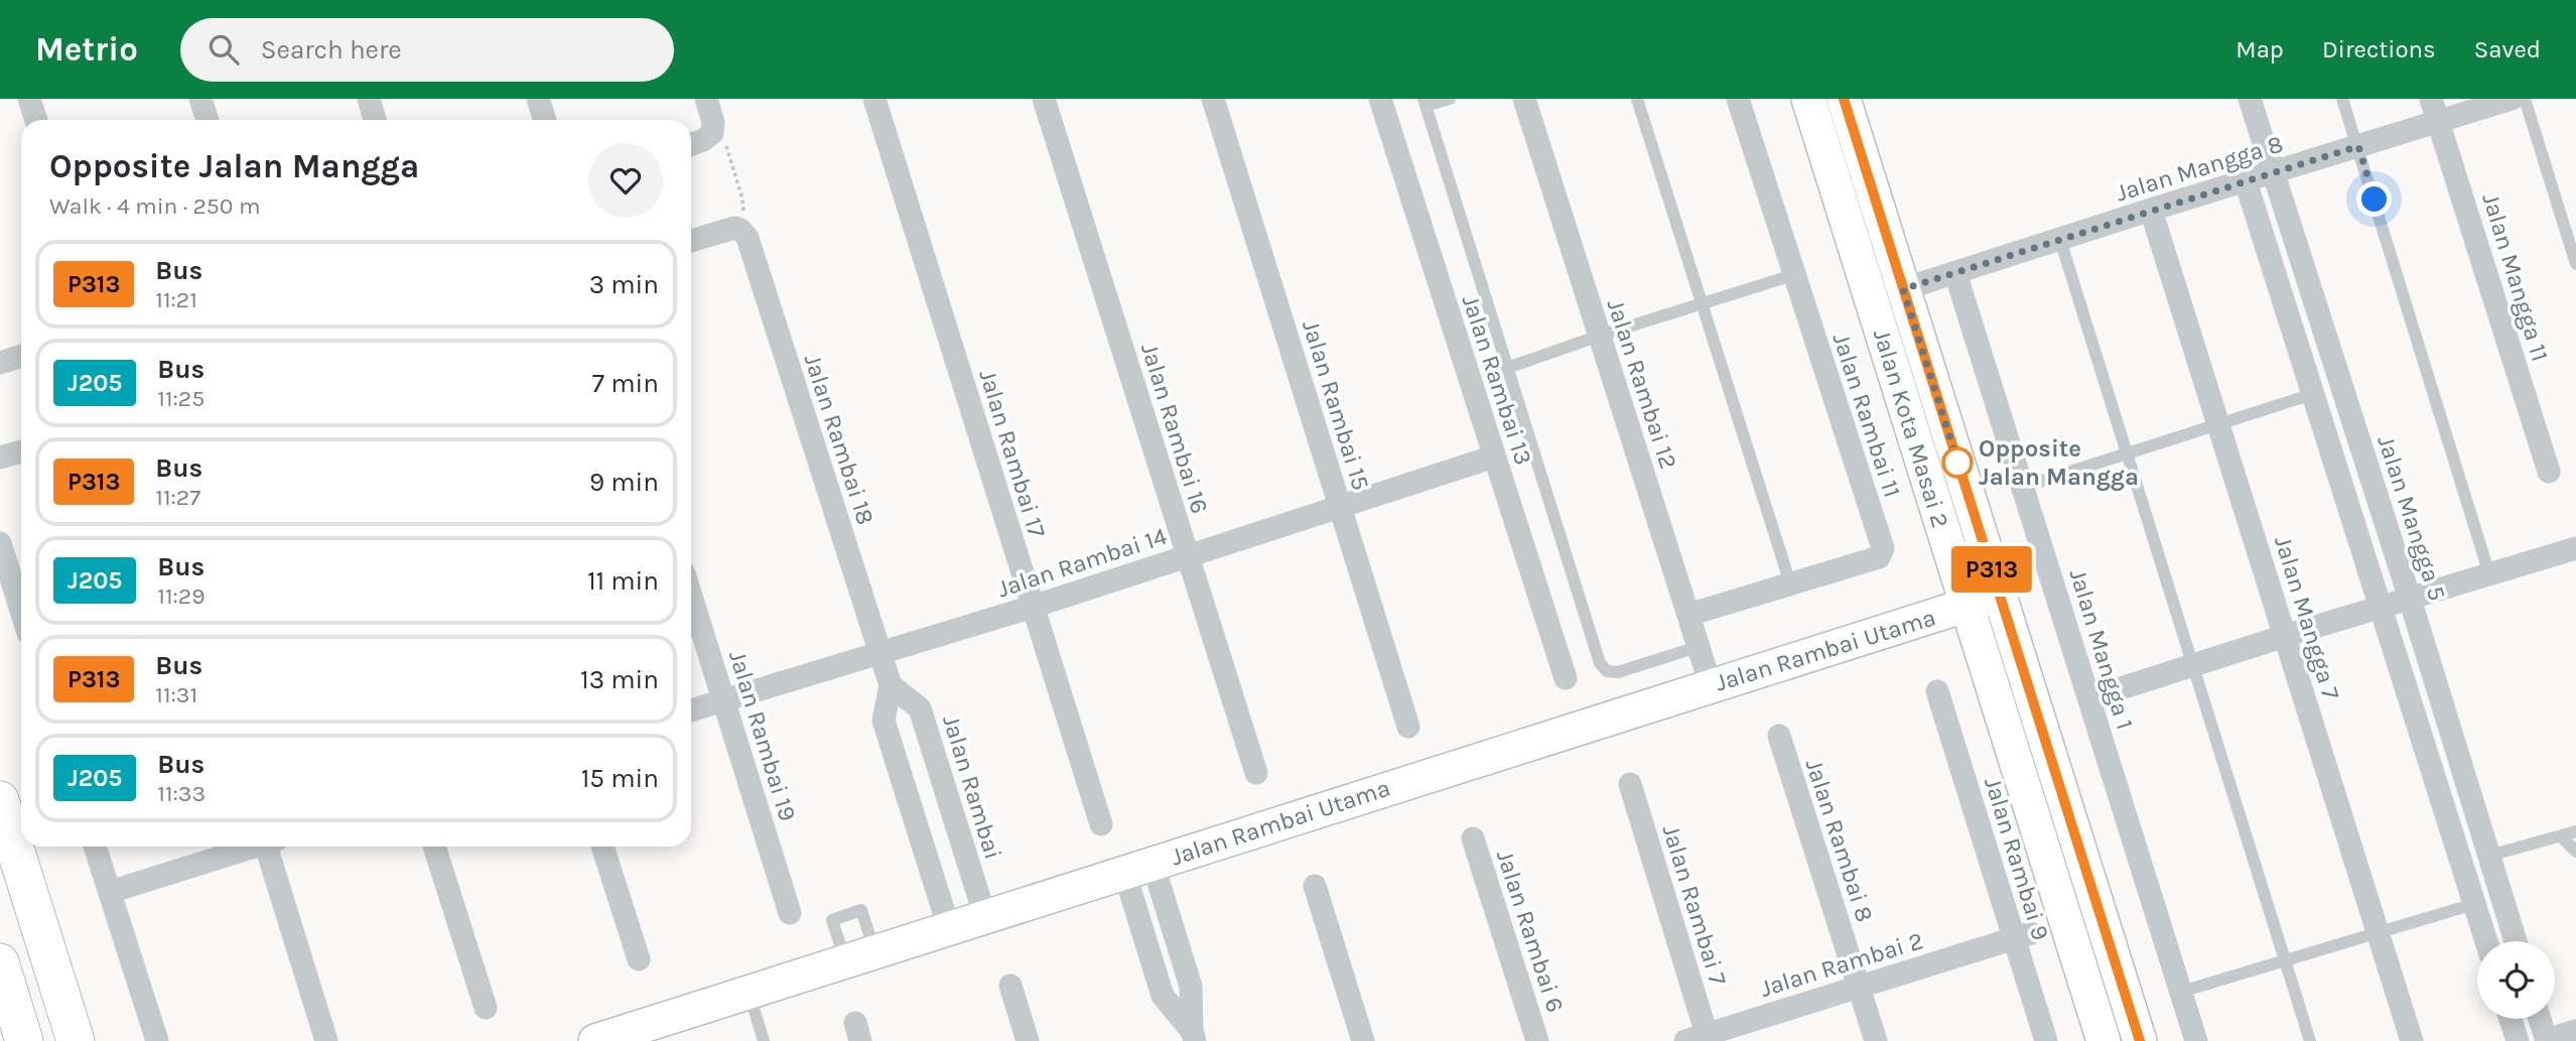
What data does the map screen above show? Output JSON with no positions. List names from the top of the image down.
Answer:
{
  "streets": {
    "main road": ["Jalan Kota Masai 2", "Jalan Rambai Utama"],
    "street": [
      "Jalan Mangga 8",
      "Jalan Mangga 11",
      "Jalan Rambai 13",
      "Jalan Rambai 12",
      "Jalan Rambai 15",
      "Jalan Rambai 11",
      "Jalan Rambai 16",
      "Jalan Rambai 18",
      "Jalan Rambai 17",
      "Jalan Mangga 5",
      "Jalan Rambai 14",
      "Jalan Mangga 7",
      "Jalan Mangga 1",
      "Jalan Rambai 19",
      "Jalan Rambai",
      "Jalan Rambai 8",
      "Jalan Rambai 9",
      "Jalan Rambai 7",
      "Jalan Rambai 6",
      "Jalan Rambai 2"
    ]
  },
  "crossings": [
    ["Jalan Mangga 8", "Jalan Mangga 11"],
    ["Jalan Mangga 8", "Jalan Kota Masai 2"],
    ["Jalan Mangga 8", "Jalan Mangga 5"],
    ["Jalan Mangga 8", "Jalan Mangga 7"],
    ["Jalan Mangga 8", "Jalan Mangga 1"],
    ["Jalan Rambai 13", "Jalan Rambai 14"],
    ["Jalan Rambai 12", "Jalan Rambai 11"],
    ["Jalan Rambai 12", "Jalan Rambai Utama"],
    ["Jalan Rambai 15", "Jalan Rambai 14"],
    ["Jalan Rambai 16", "Jalan Rambai 14"],
    ["Jalan Kota Masai 2", "Jalan Rambai Utama"],
    ["Jalan Rambai 18", "Jalan Rambai 14"],
    ["Jalan Rambai 17", "Jalan Rambai 14"],
    ["Jalan Rambai 14", "Jalan Rambai 19"],
    ["Jalan Rambai Utama", "Jalan Rambai"],
    ["Jalan Rambai 8", "Jalan Rambai 2"],
    ["Jalan Rambai 9", "Jalan Rambai 2"],
    ["Jalan Rambai 7", "Jalan Rambai 2"]
  ],
  "places": ["Opposite Jalan Mangga"],
  "lines": ["bus line P313"],
  "page": {
    "header": "Metrio",
    "search": "Search here",
    "nav": ["Map", "Directions", "Saved"],
    "on_map": "P313",
    "heading": ["Opposite Jalan Mangga", "Walk · 4 min · 250 m"],
    "list": [
      {
        "mark": "P313",
        "name": "Bus",
        "note": "11:21",
        "value": "3 min"
      },
      {
        "mark": "J205",
        "name": "Bus",
        "note": "11:25",
        "value": "7 min"
      },
      {
        "mark": "P313",
        "name": "Bus",
        "note": "11:27",
        "value": "9 min"
      },
      {
        "mark": "J205",
        "name": "Bus",
        "note": "11:29",
        "value": "11 min"
      },
      {
        "mark": "P313",
        "name": "Bus",
        "note": "11:31",
        "value": "13 min"
      },
      {
        "mark": "J205",
        "name": "Bus",
        "note": "11:33",
        "value": "15 min"
      }
    ]
  }
}
